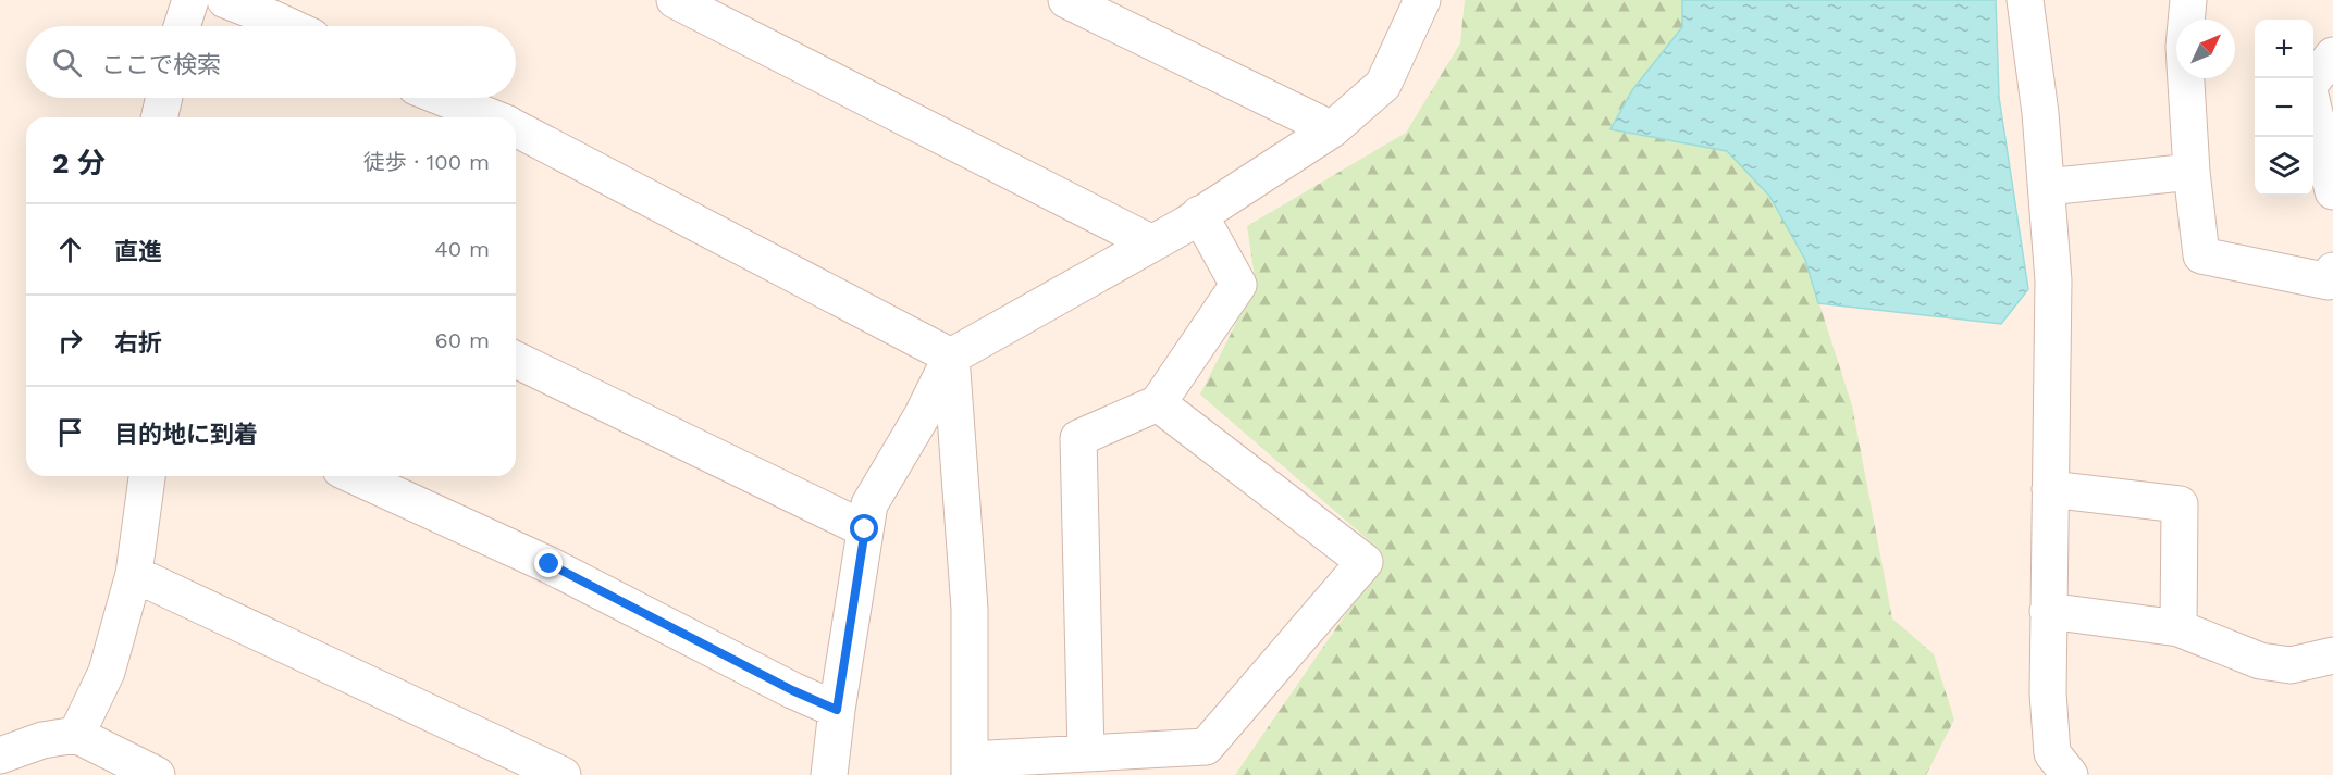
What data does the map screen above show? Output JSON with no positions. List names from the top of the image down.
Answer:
{
  "north": "top right",
  "page": {
    "map_buttons": ["+", "−"],
    "search": "ここで検索",
    "heading": ["2 分", "徒歩 · 100 m"],
    "list": [
      ["直進", "40 m"],
      ["右折", "60 m"],
      "目的地に到着"
    ]
  }
}
